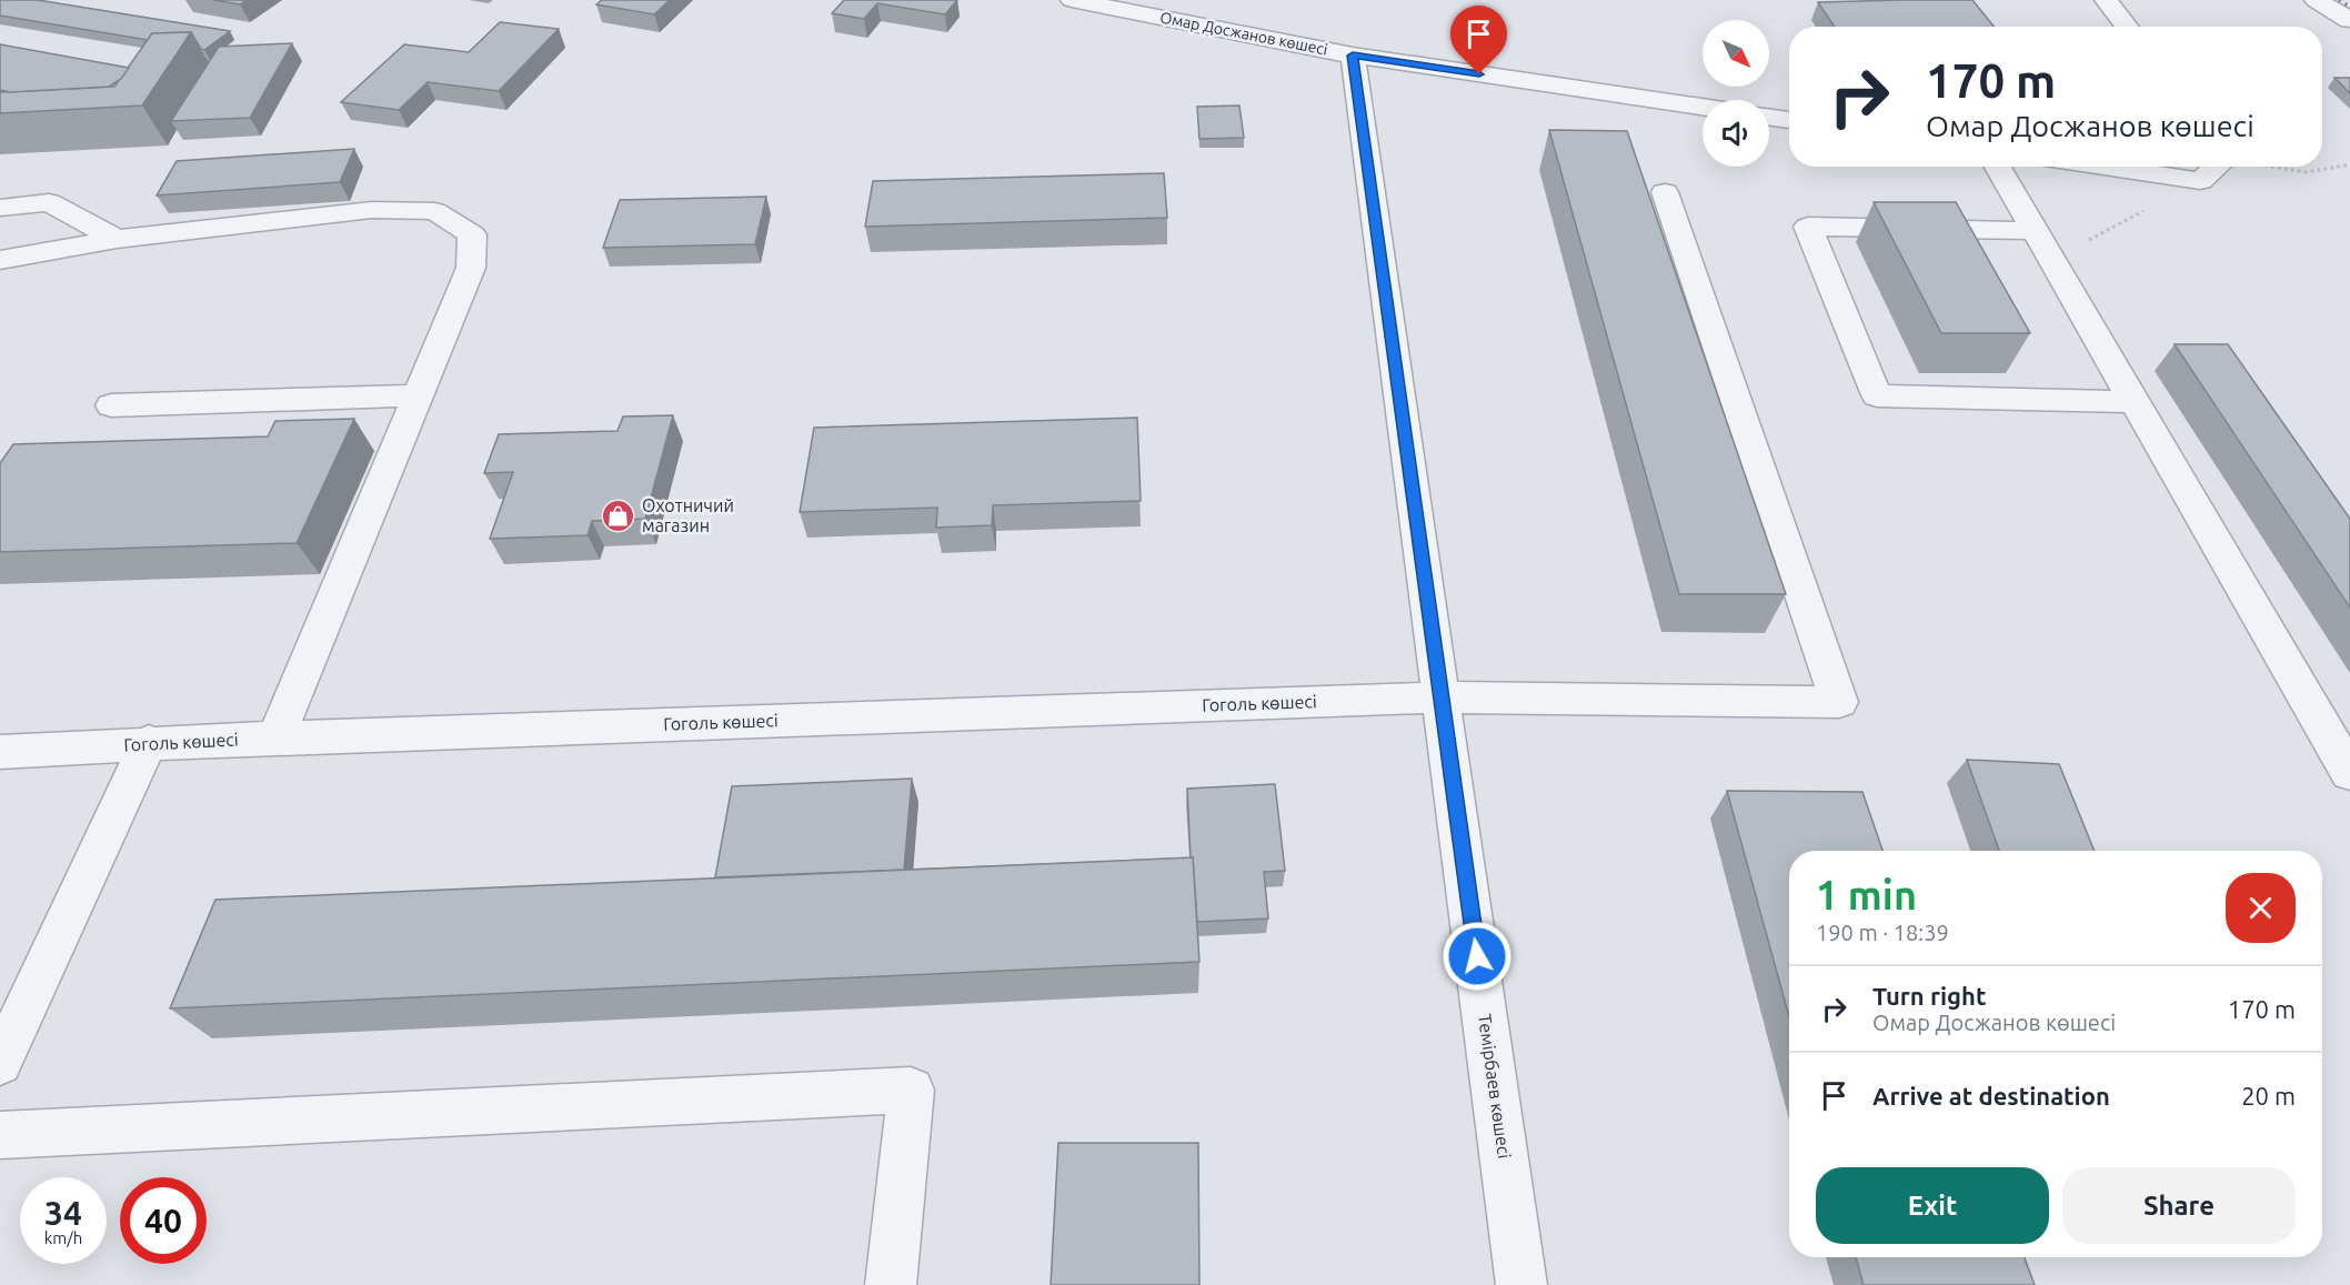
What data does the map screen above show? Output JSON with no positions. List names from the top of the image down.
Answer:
{
  "streets": {
    "street": ["Омар Досжанов көшесі", "Гоголь көшесі", "Темірбаев көшесі"]
  },
  "crossings": [
    ["Омар Досжанов көшесі", "Темірбаев көшесі"],
    ["Гоголь көшесі", "Темірбаев көшесі"]
  ],
  "places": {
    "shop": ["Охотничий магазин"]
  },
  "north": "bottom right",
  "page": {
    "turn": ["170 m", "Омар Досжанов көшесі"],
    "heading": ["1 min", "190 m · 18:39"],
    "list": [
      {
        "name": "Turn right",
        "note": "Омар Досжанов көшесі",
        "value": "170 m"
      },
      {
        "name": "Arrive at destination",
        "value": "20 m"
      }
    ],
    "buttons": ["Exit", "Share"],
    "speed": "34 km/h",
    "limit": "40"
  }
}
